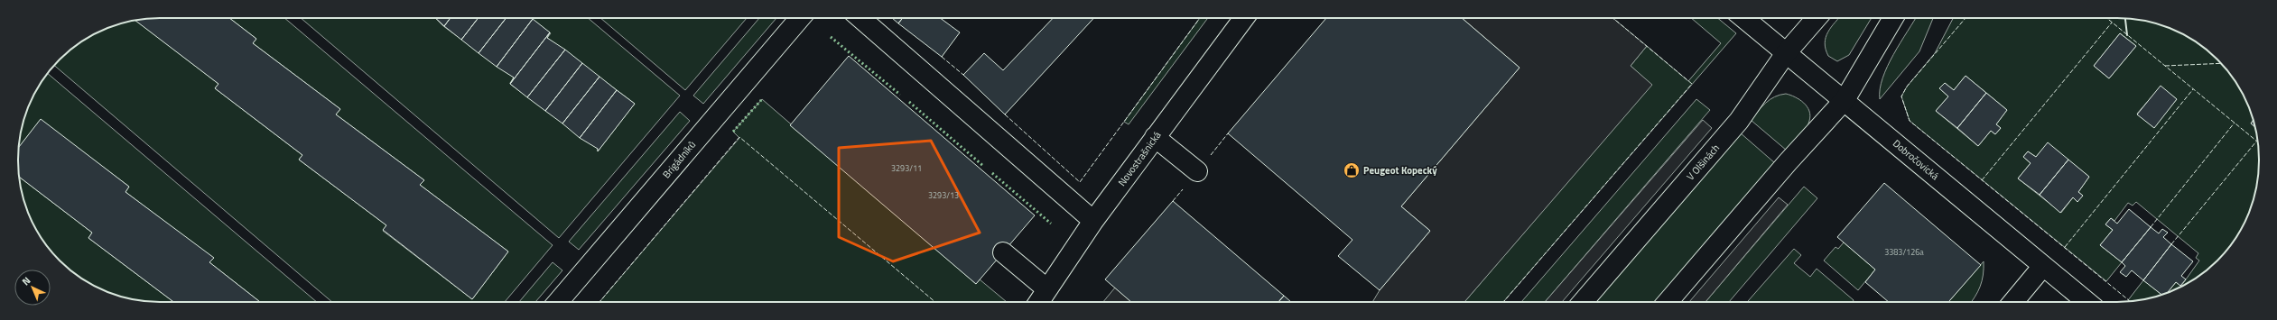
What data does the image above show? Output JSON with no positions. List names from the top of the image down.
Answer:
{
  "streets": {
    "street": [
      "Novostrašnická",
      "Brigádníků",
      "Dobročovická",
      "V Olšinách"
    ]
  },
  "crossings": [
    ["Dobročovická", "V Olšinách"]
  ],
  "places": {
    "shop": ["Peugeot Kopecký"]
  },
  "house_numbers": ["3293/11", "3293/13", "3383/126a"],
  "north": "top left"
}
